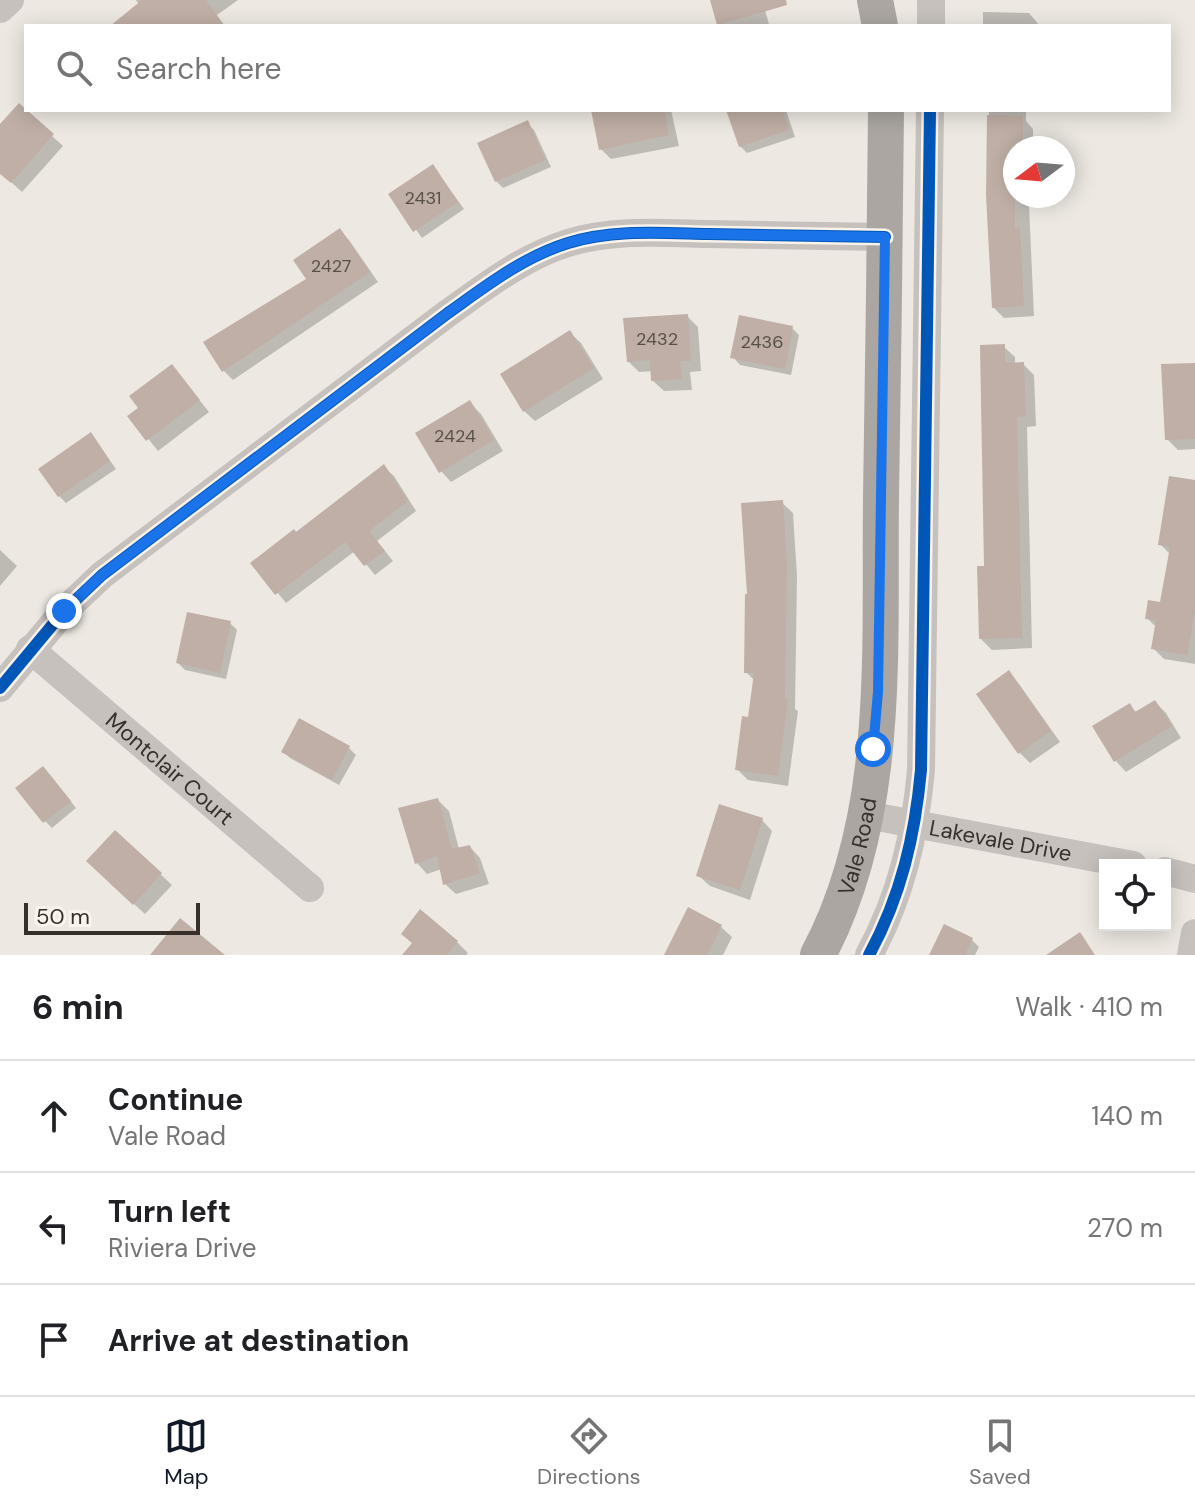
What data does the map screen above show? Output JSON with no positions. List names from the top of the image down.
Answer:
{
  "streets": {
    "main road": ["Vale Road"],
    "street": ["Montclair Court", "Lakevale Drive"]
  },
  "crossings": [
    ["Lakevale Drive", "Vale Road"]
  ],
  "house_numbers": [
    "2431",
    "2427",
    "2432",
    "2436",
    "2424"
  ],
  "scale_bar": "50 m",
  "north": "left",
  "page": {
    "search": "Search here",
    "scale": "50 m",
    "heading": ["6 min", "Walk · 410 m"],
    "list": [
      ["Continue", "Vale Road", "140 m"],
      ["Turn left", "Riviera Drive", "270 m"],
      "Arrive at destination"
    ],
    "nav": ["Map", "Directions", "Saved"]
  }
}
